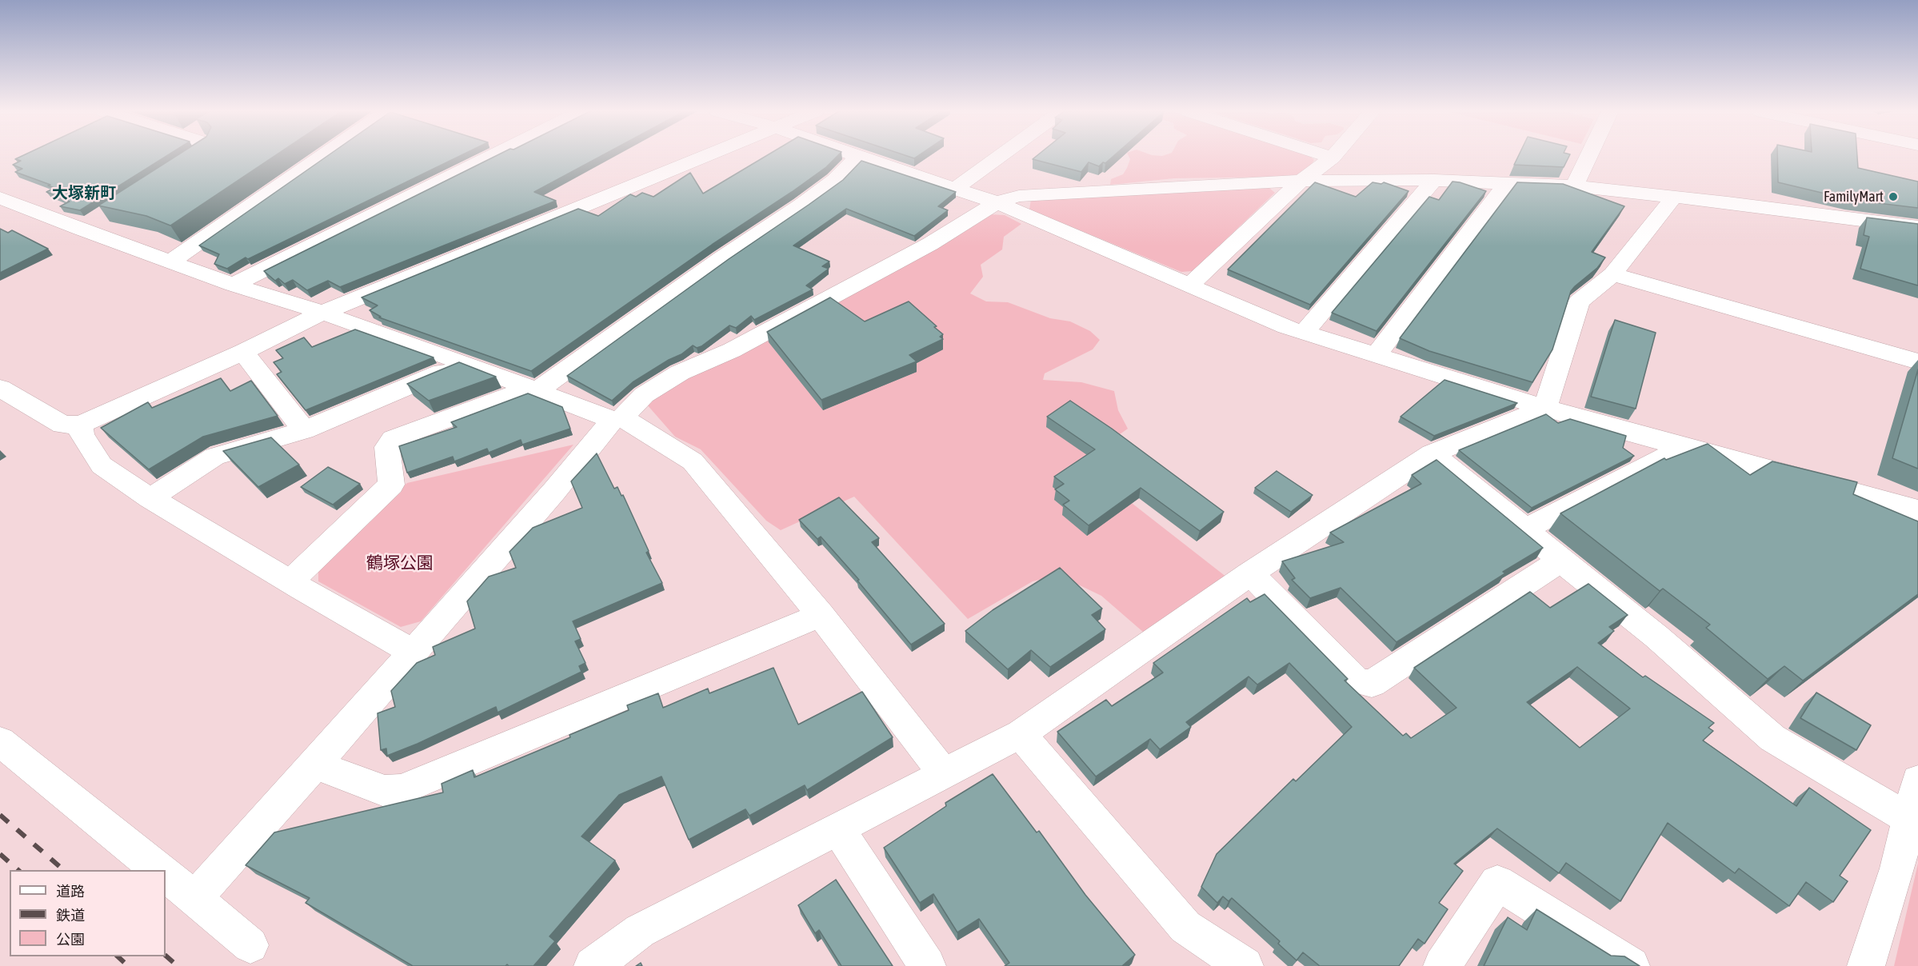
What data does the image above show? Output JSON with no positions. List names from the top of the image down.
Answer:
{
  "districts": ["大塚新町"],
  "parks": ["鶴塚公園"],
  "places": ["FamilyMart"],
  "legend": ["道路", "鉄道", "公園"]
}
